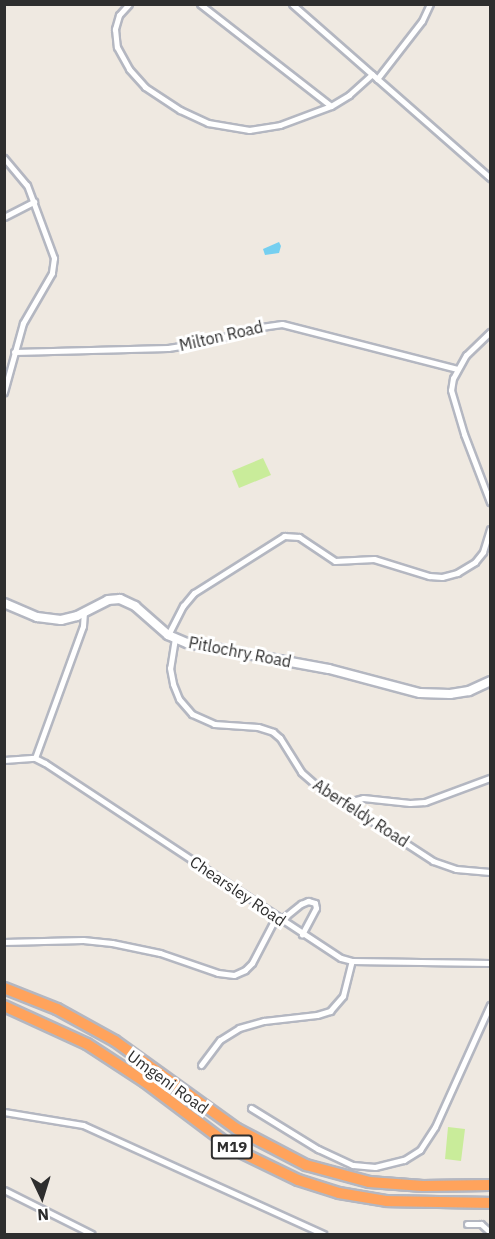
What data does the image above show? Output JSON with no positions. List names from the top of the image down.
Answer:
{
  "streets": {
    "highway": ["Umgeni Road", "M19"],
    "street": [
      "Milton Road",
      "Pitlochry Road",
      "Aberfeldy Road",
      "Chearsley Road"
    ]
  },
  "crossings": [
    ["Pitlochry Road", "Aberfeldy Road"]
  ],
  "north": "bottom"
}
